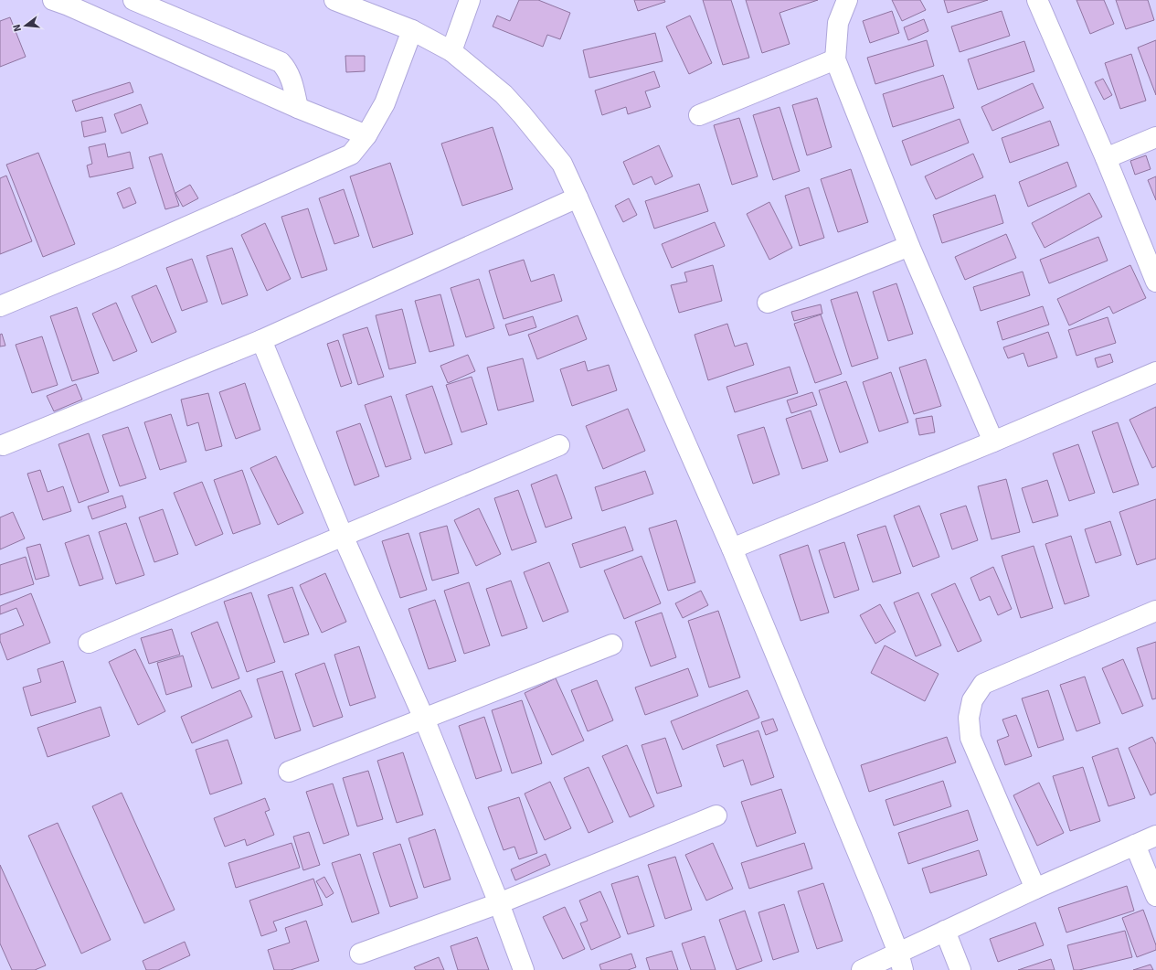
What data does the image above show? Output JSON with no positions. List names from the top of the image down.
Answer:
{
  "north": "left"
}
